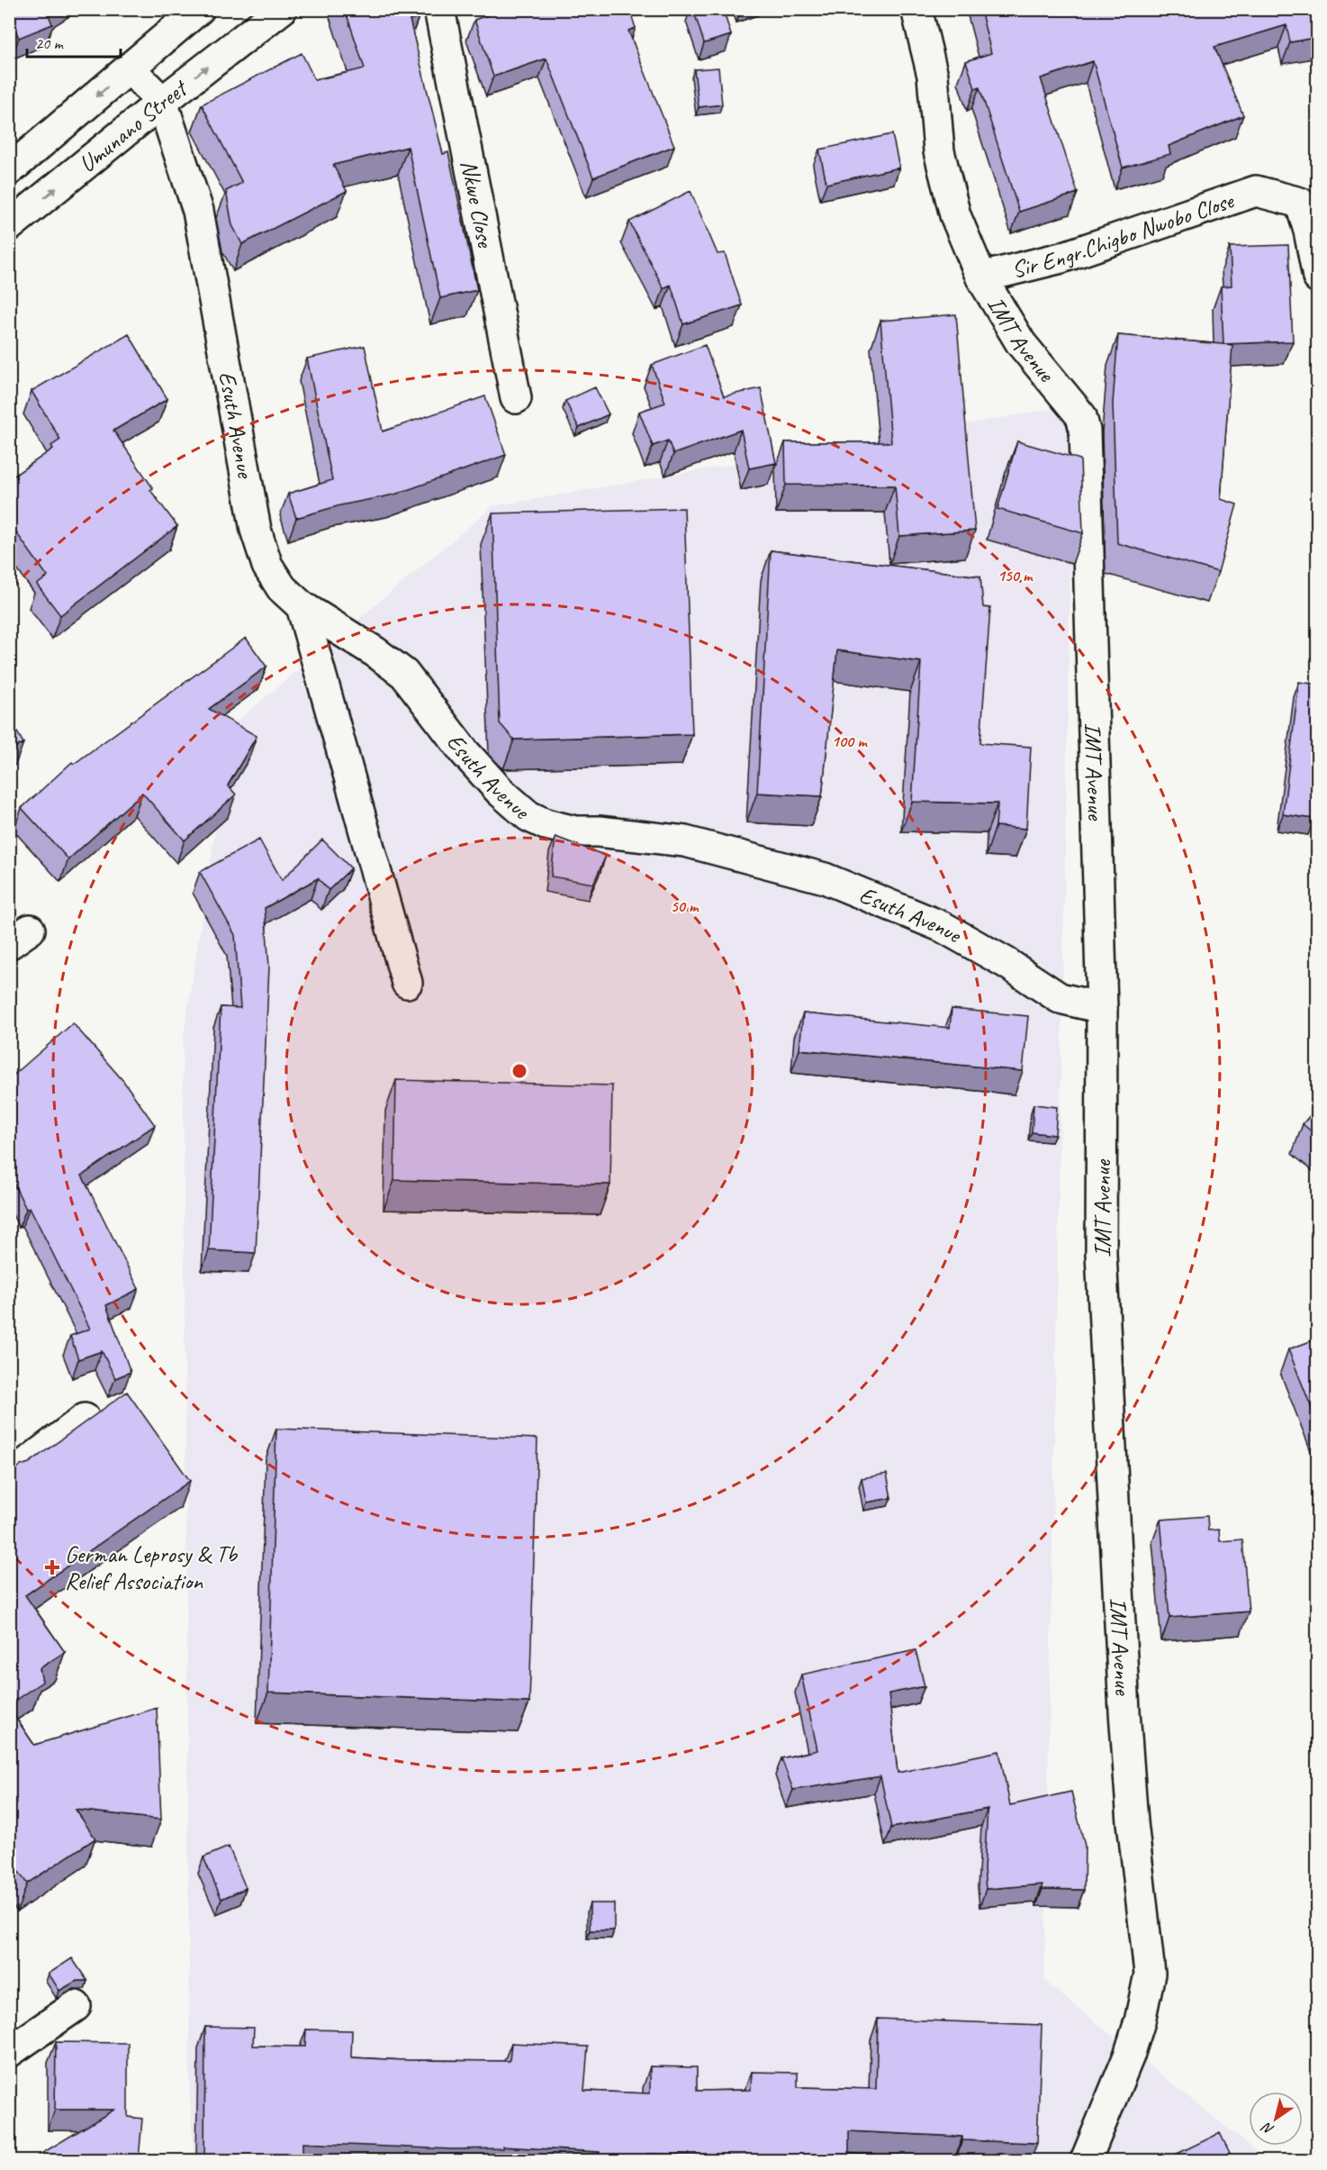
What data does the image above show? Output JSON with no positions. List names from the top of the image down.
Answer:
{
  "streets": {
    "street": [
      "Umunano Street",
      "Nkwe Close",
      "Sir Engr.Chigbo Nwobo Close",
      "IMT Avenue",
      "Esuth Avenue"
    ]
  },
  "crossings": [
    ["Umunano Street", "Esuth Avenue"],
    ["Sir Engr.Chigbo Nwobo Close", "IMT Avenue"],
    ["IMT Avenue", "Esuth Avenue"]
  ],
  "places": {
    "health": ["German Leprosy & Tb Relief Association"]
  },
  "scale_bar": "20 m",
  "north": "bottom left",
  "rings": ["150 m", "100 m", "50 m"]
}
